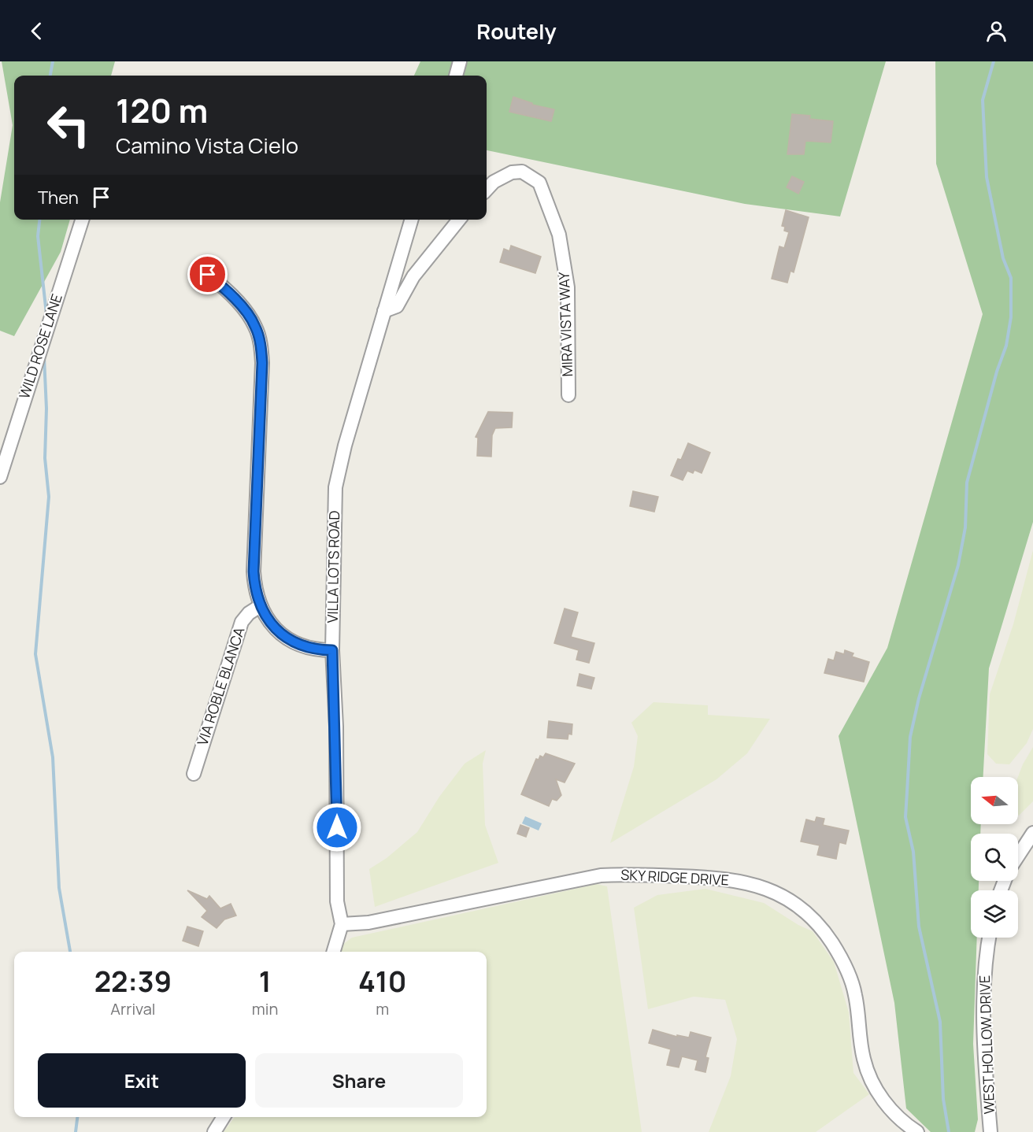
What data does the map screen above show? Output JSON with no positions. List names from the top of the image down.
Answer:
{
  "streets": {
    "street": [
      "MIRA VISTA WAY",
      "WILD ROSE LANE",
      "VILLA LOTS ROAD",
      "VIA ROBLE BLANCA",
      "SKY RIDGE DRIVE",
      "WEST HOLLOW DRIVE"
    ]
  },
  "crossings": [
    ["VILLA LOTS ROAD", "SKY RIDGE DRIVE"]
  ],
  "north": "left",
  "page": {
    "header": "Routely",
    "turn": ["120 m", "Camino Vista Cielo"],
    "then": "Then",
    "eta": [
      "22:39",
      "Arrival",
      "1",
      "min",
      "410",
      "m"
    ],
    "buttons": ["Exit", "Share"]
  }
}
